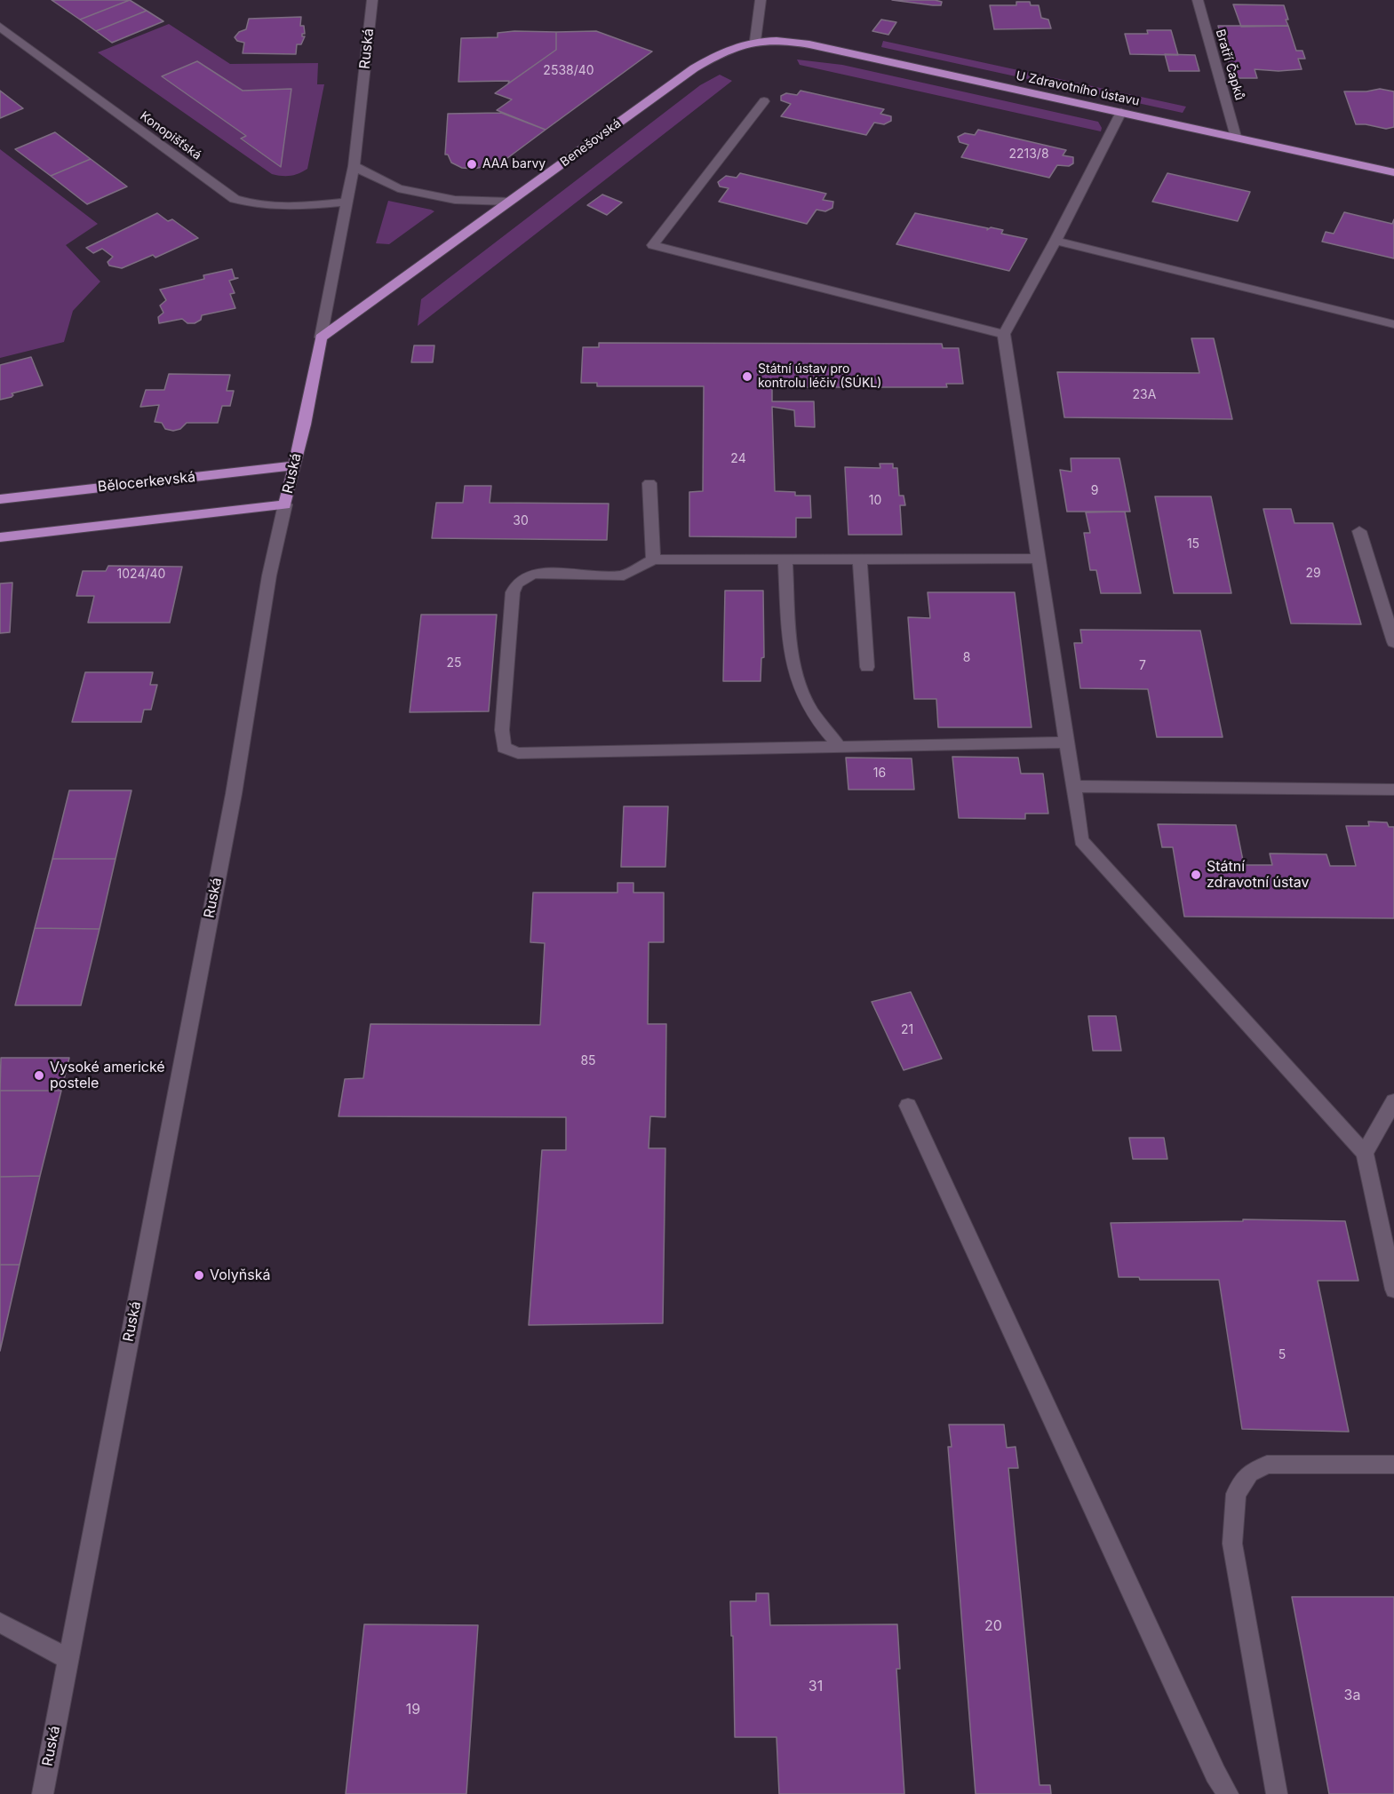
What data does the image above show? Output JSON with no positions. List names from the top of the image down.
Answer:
{
  "streets": {
    "main road": [
      "Ruská",
      "U Zdravotního ústavu",
      "Benešovská",
      "Bělocerkevská"
    ],
    "street": ["Bratří Čapků", "Konopišťská"]
  },
  "crossings": [
    ["Ruská", "Konopišťská"],
    ["Ruská", "Benešovská"],
    ["Ruská", "Bělocerkevská"],
    ["Bratří Čapků", "U Zdravotního ústavu"],
    ["U Zdravotního ústavu", "Benešovská"]
  ],
  "places": [
    "AAA barvy",
    "Státní ústav pro kontrolu léčiv (SÚKL)",
    "Státní zdravotní ústav",
    "Vysoké americké postele",
    "Volyňská"
  ],
  "house_numbers": [
    "2538/40",
    "2213/8",
    "23A",
    "24",
    "9",
    "10",
    "30",
    "15",
    "29",
    "1024/40",
    "8",
    "25",
    "7",
    "16",
    "21",
    "85",
    "5",
    "20",
    "31",
    "3a",
    "19"
  ]
}
